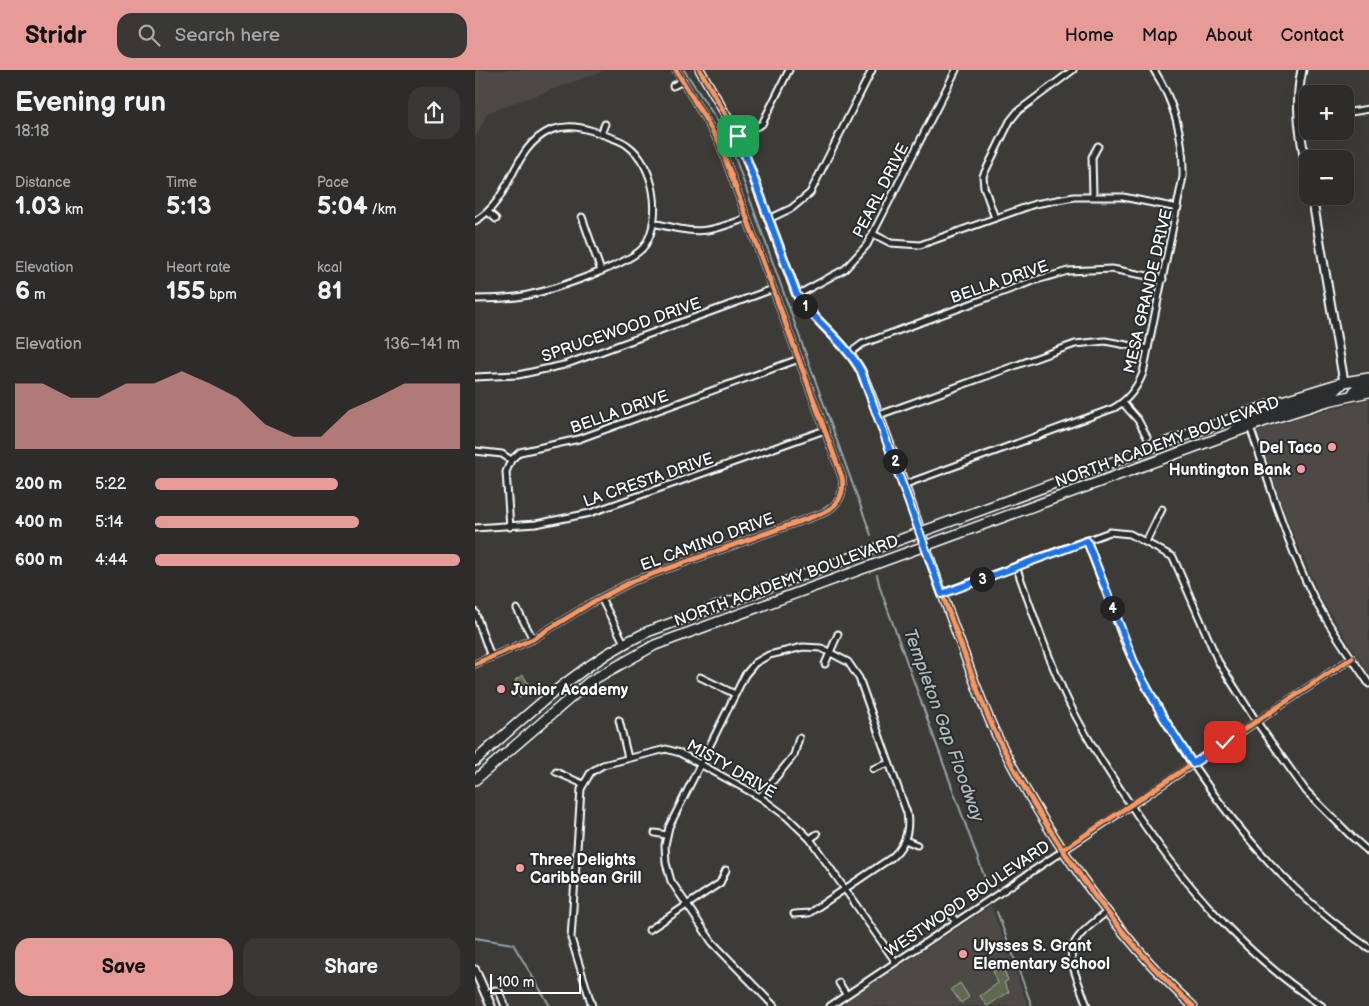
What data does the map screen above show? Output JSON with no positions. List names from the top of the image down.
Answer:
{
  "streets": {
    "highway": ["NORTH ACADEMY BOULEVARD"],
    "street": [
      "PEARL DRIVE",
      "BELLA DRIVE",
      "MESA GRANDE DRIVE",
      "SPRUCEWOOD DRIVE",
      "LA CRESTA DRIVE",
      "EL CAMINO DRIVE",
      "MISTY DRIVE",
      "WESTWOOD BOULEVARD"
    ]
  },
  "crossings": [
    ["BELLA DRIVE", "MESA GRANDE DRIVE"],
    ["LA CRESTA DRIVE", "EL CAMINO DRIVE"],
    ["MISTY DRIVE", "WESTWOOD BOULEVARD"]
  ],
  "water": ["Templeton Gap Floodway"],
  "places": [
    "Del Taco",
    "Huntington Bank",
    "Junior Academy",
    "Three Delights Caribbean Grill",
    "Ulysses S. Grant Elementary School"
  ],
  "scale_bar": "100 m",
  "page": {
    "header": "Stridr",
    "search": "Search here",
    "nav": [
      "Home",
      "Map",
      "About",
      "Contact"
    ],
    "heading": ["Evening run", "18:18"],
    "map_buttons": ["+", "−"],
    "stats": [
      ["Distance", "1.03 km"],
      ["Time", "5:13"],
      ["Pace", "5:04 /km"],
      ["Elevation", "6 m"],
      ["Heart rate", "155 bpm"],
      ["kcal", "81"]
    ],
    "pins": [
      "1",
      "2",
      "3",
      "4"
    ],
    "chart": ["Elevation", "136–141 m"],
    "list": [
      {
        "name": "200 m",
        "note": "5:22"
      },
      {
        "name": "400 m",
        "note": "5:14"
      },
      {
        "name": "600 m",
        "note": "4:44"
      }
    ],
    "buttons": ["Save", "Share"],
    "scale": "100 m"
  }
}
